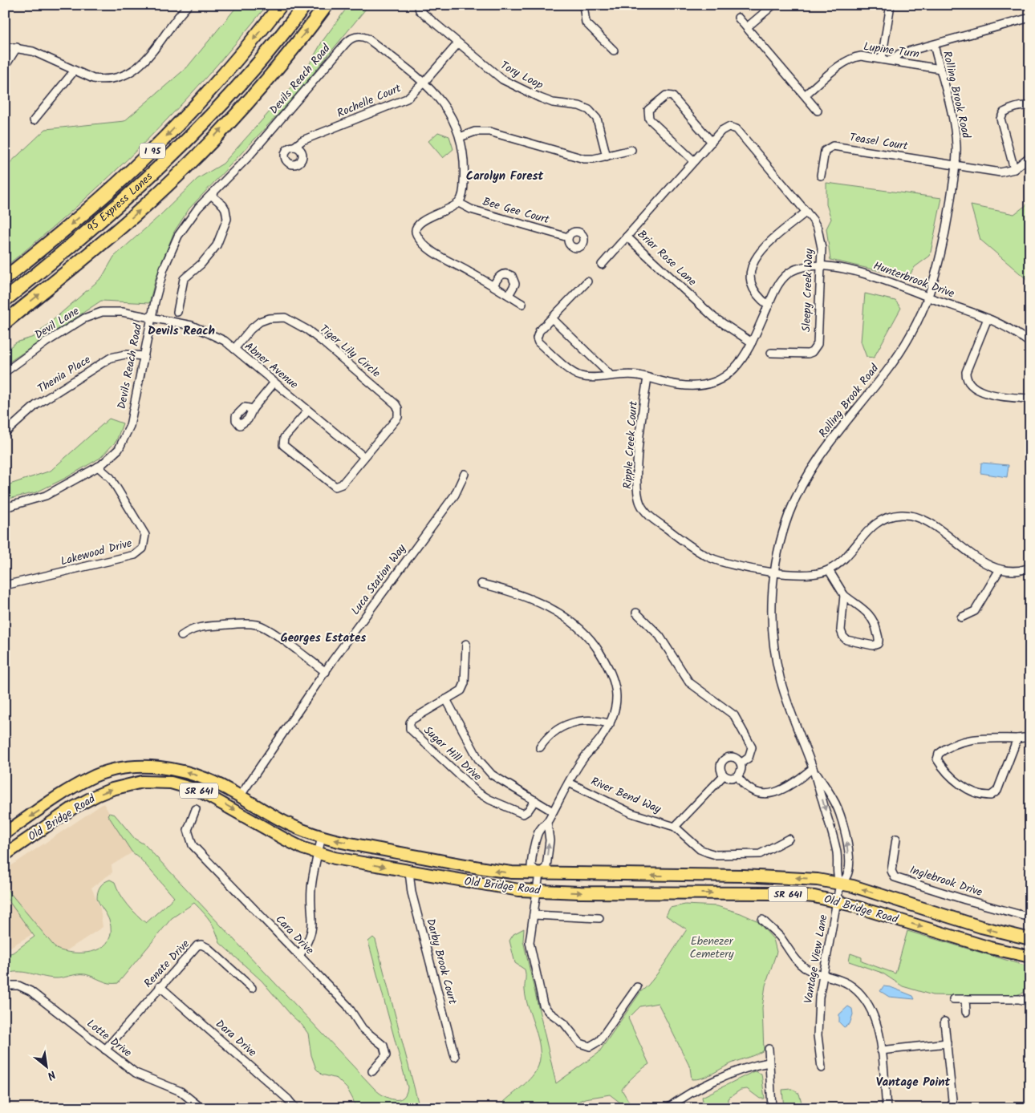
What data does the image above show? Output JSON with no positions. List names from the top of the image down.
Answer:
{
  "streets": {
    "highway": ["I 95", "95 Express Lanes"],
    "main road": ["SR 641", "Old Bridge Road"],
    "street": [
      "Lupine Turn",
      "Tory Loop",
      "Devils Reach Road",
      "Rolling Brook Road",
      "Rochelle Court",
      "Teasel Court",
      "Bee Gee Court",
      "Briar Rose Lane",
      "Hunterbrook Drive",
      "Sleepy Creek Way",
      "Devil Lane",
      "Tiger Lily Circle",
      "Abner Avenue",
      "Thenia Place",
      "Ripple Creek Court",
      "Lakewood Drive",
      "Luca Station Way",
      "Sugar Hill Drive",
      "River Bend Way",
      "Inglebrook Drive",
      "Cara Drive",
      "Vantage View Lane",
      "Darby Brook Court",
      "Renate Drive",
      "Lotte Drive",
      "Dara Drive"
    ]
  },
  "crossings": [
    ["Lupine Turn", "Rolling Brook Road"],
    ["Tory Loop", "Rochelle Court"],
    ["Devils Reach Road", "Rochelle Court"],
    ["Devils Reach Road", "Devil Lane"],
    ["Devils Reach Road", "Abner Avenue"],
    ["Devils Reach Road", "Thenia Place"],
    ["Devils Reach Road", "Lakewood Drive"],
    ["Rolling Brook Road", "Teasel Court"],
    ["Rolling Brook Road", "Hunterbrook Drive"],
    ["Rolling Brook Road", "Ripple Creek Court"],
    ["Rolling Brook Road", "Old Bridge Road"],
    ["Rolling Brook Road", "Vantage View Lane"],
    ["Briar Rose Lane", "Sleepy Creek Way"],
    ["Hunterbrook Drive", "Sleepy Creek Way"],
    ["Devil Lane", "Abner Avenue"],
    ["Tiger Lily Circle", "Abner Avenue"],
    ["Luca Station Way", "Old Bridge Road"],
    ["Old Bridge Road", "Vantage View Lane"],
    ["Old Bridge Road", "Darby Brook Court"],
    ["Renate Drive", "Lotte Drive"],
    ["Renate Drive", "Dara Drive"]
  ],
  "districts": [
    "Carolyn Forest",
    "Devils Reach",
    "Georges Estates",
    "Vantage Point"
  ],
  "parks": ["Ebenezer Cemetery"],
  "north": "bottom right"
}
